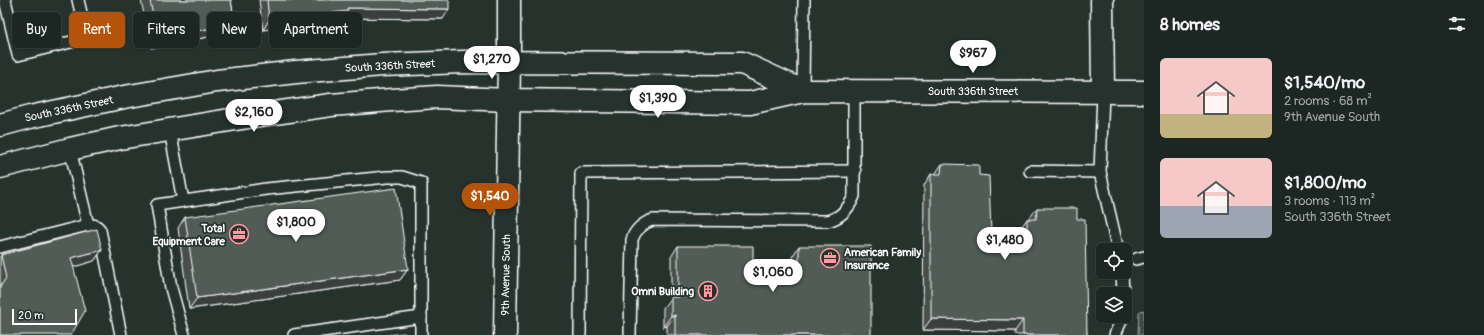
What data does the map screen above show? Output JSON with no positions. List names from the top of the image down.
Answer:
{
  "streets": {
    "main road": ["South 336th Street", "9th Avenue South"]
  },
  "crossings": [
    ["South 336th Street", "9th Avenue South"]
  ],
  "places": {
    "office": ["Total Equipment Care", "American Family Insurance"],
    "building": ["Omni Building"]
  },
  "scale_bar": "20 m",
  "page": {
    "heading": "8 homes",
    "chip": [
      "Buy",
      "Rent",
      "Filters",
      "New",
      "Apartment"
    ],
    "price": [
      "$967",
      "$1,270",
      "$1,390",
      "$2,160",
      "$1,540",
      "$1,800",
      "$1,480",
      "$1,060"
    ],
    "list": [
      {
        "name": "$1,540/mo",
        "note": "2 rooms · 68 m² · 9th Avenue South"
      },
      {
        "name": "$1,800/mo",
        "note": "3 rooms · 113 m² · South 336th Street"
      }
    ],
    "scale": "20 m"
  }
}
